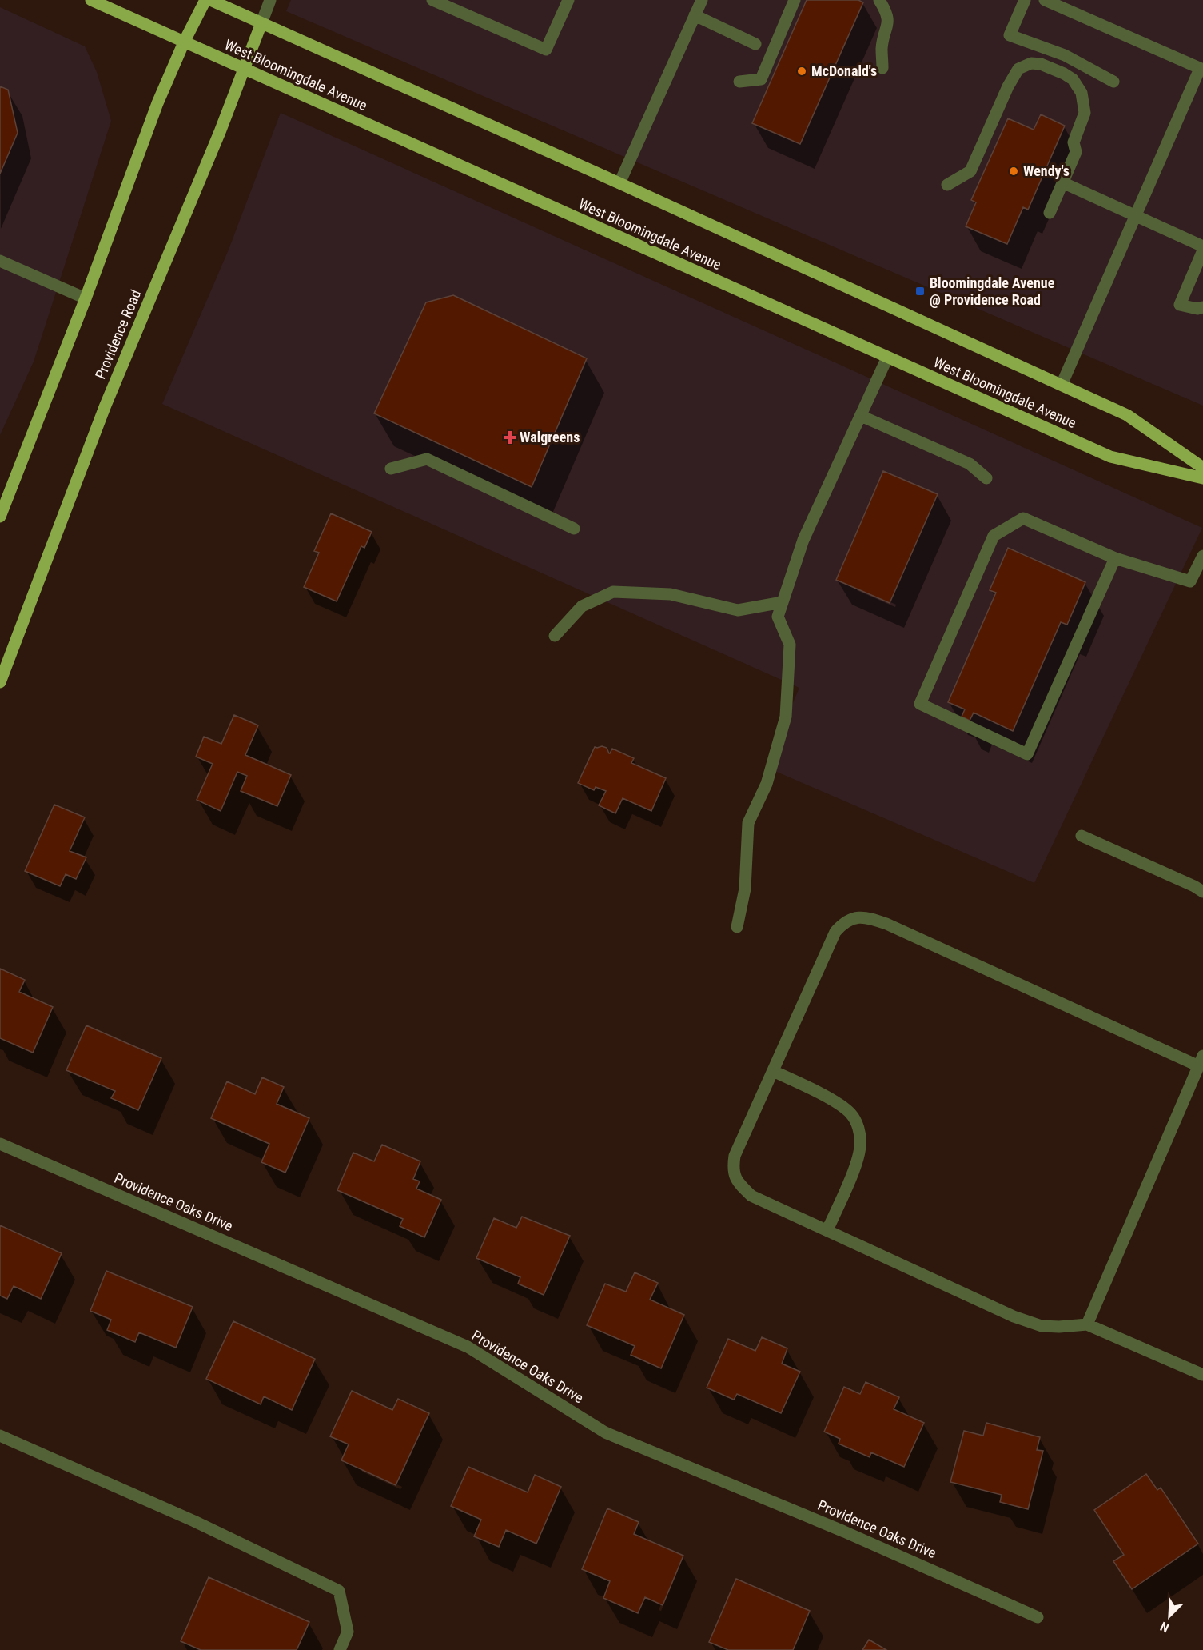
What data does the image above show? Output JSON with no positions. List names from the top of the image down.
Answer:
{
  "streets": {
    "main road": ["West Bloomingdale Avenue", "Providence Road"],
    "street": ["Providence Oaks Drive"]
  },
  "crossings": [
    ["West Bloomingdale Avenue", "Providence Road"]
  ],
  "places": {
    "other": ["McDonald's", "Wendy's"],
    "transit": ["Bloomingdale Avenue @ Providence Road"],
    "health": ["Walgreens"]
  },
  "north": "bottom left"
}
